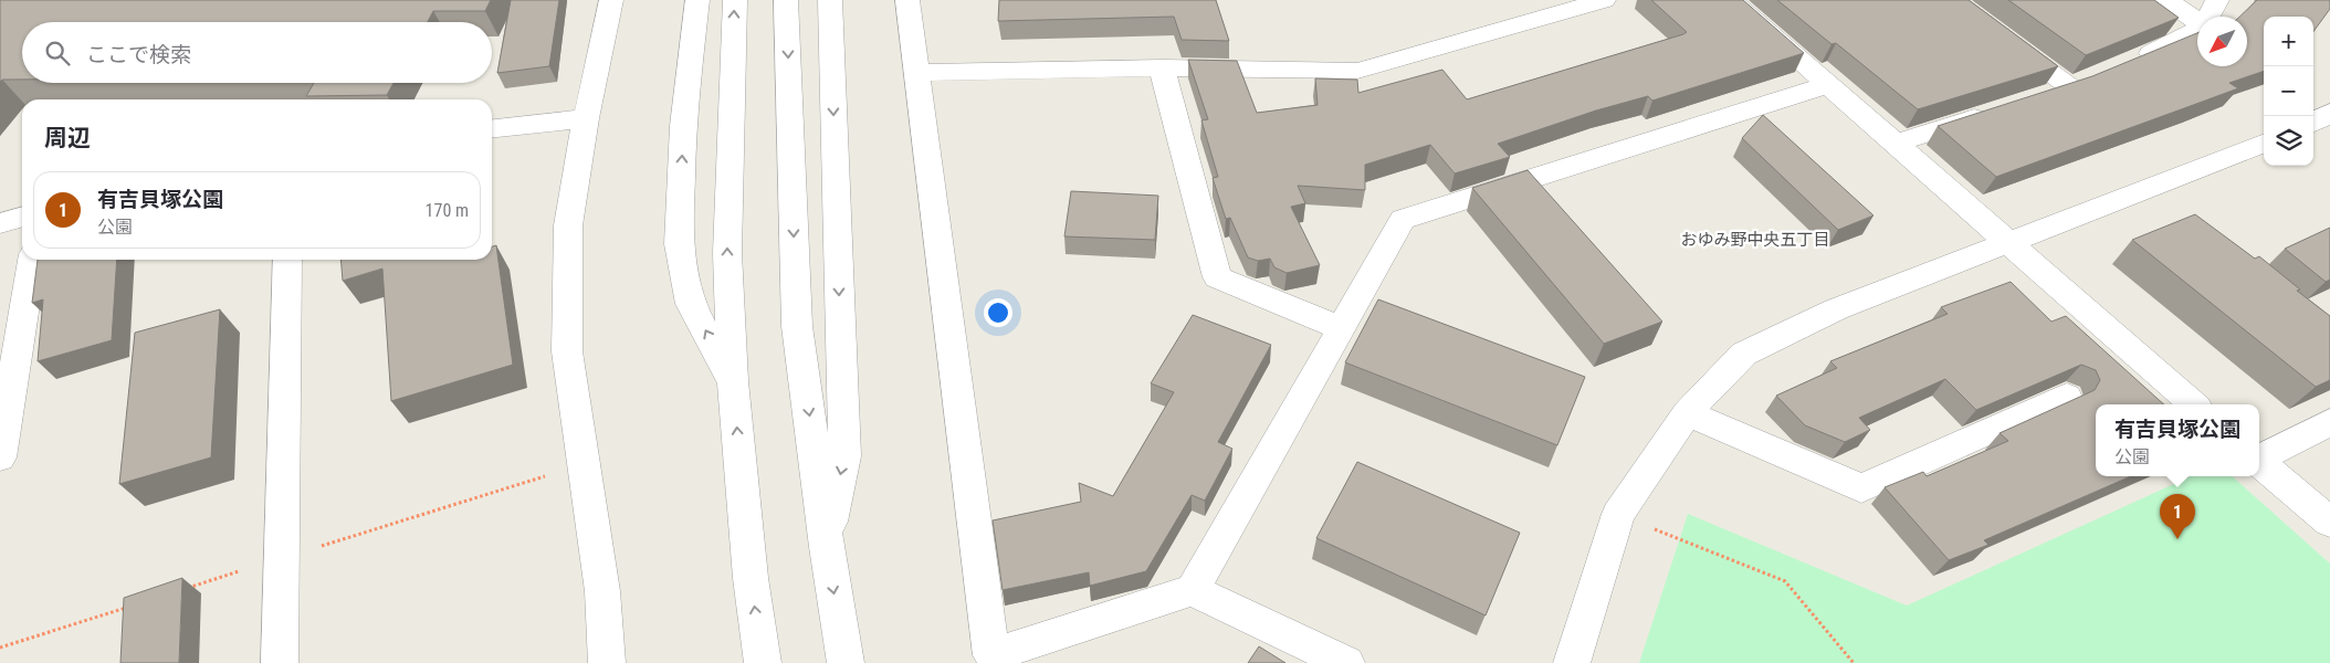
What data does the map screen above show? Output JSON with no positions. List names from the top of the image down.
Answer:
{
  "districts": ["おゆみ野中央五丁目"],
  "north": "bottom left",
  "page": {
    "map_buttons": ["+", "−"],
    "search": "ここで検索",
    "heading": "周辺",
    "list": [
      {
        "mark": "1",
        "name": "有吉貝塚公園",
        "note": "公園",
        "value": "170 m"
      }
    ],
    "popup": ["有吉貝塚公園", "公園"],
    "pins": "1"
  }
}
